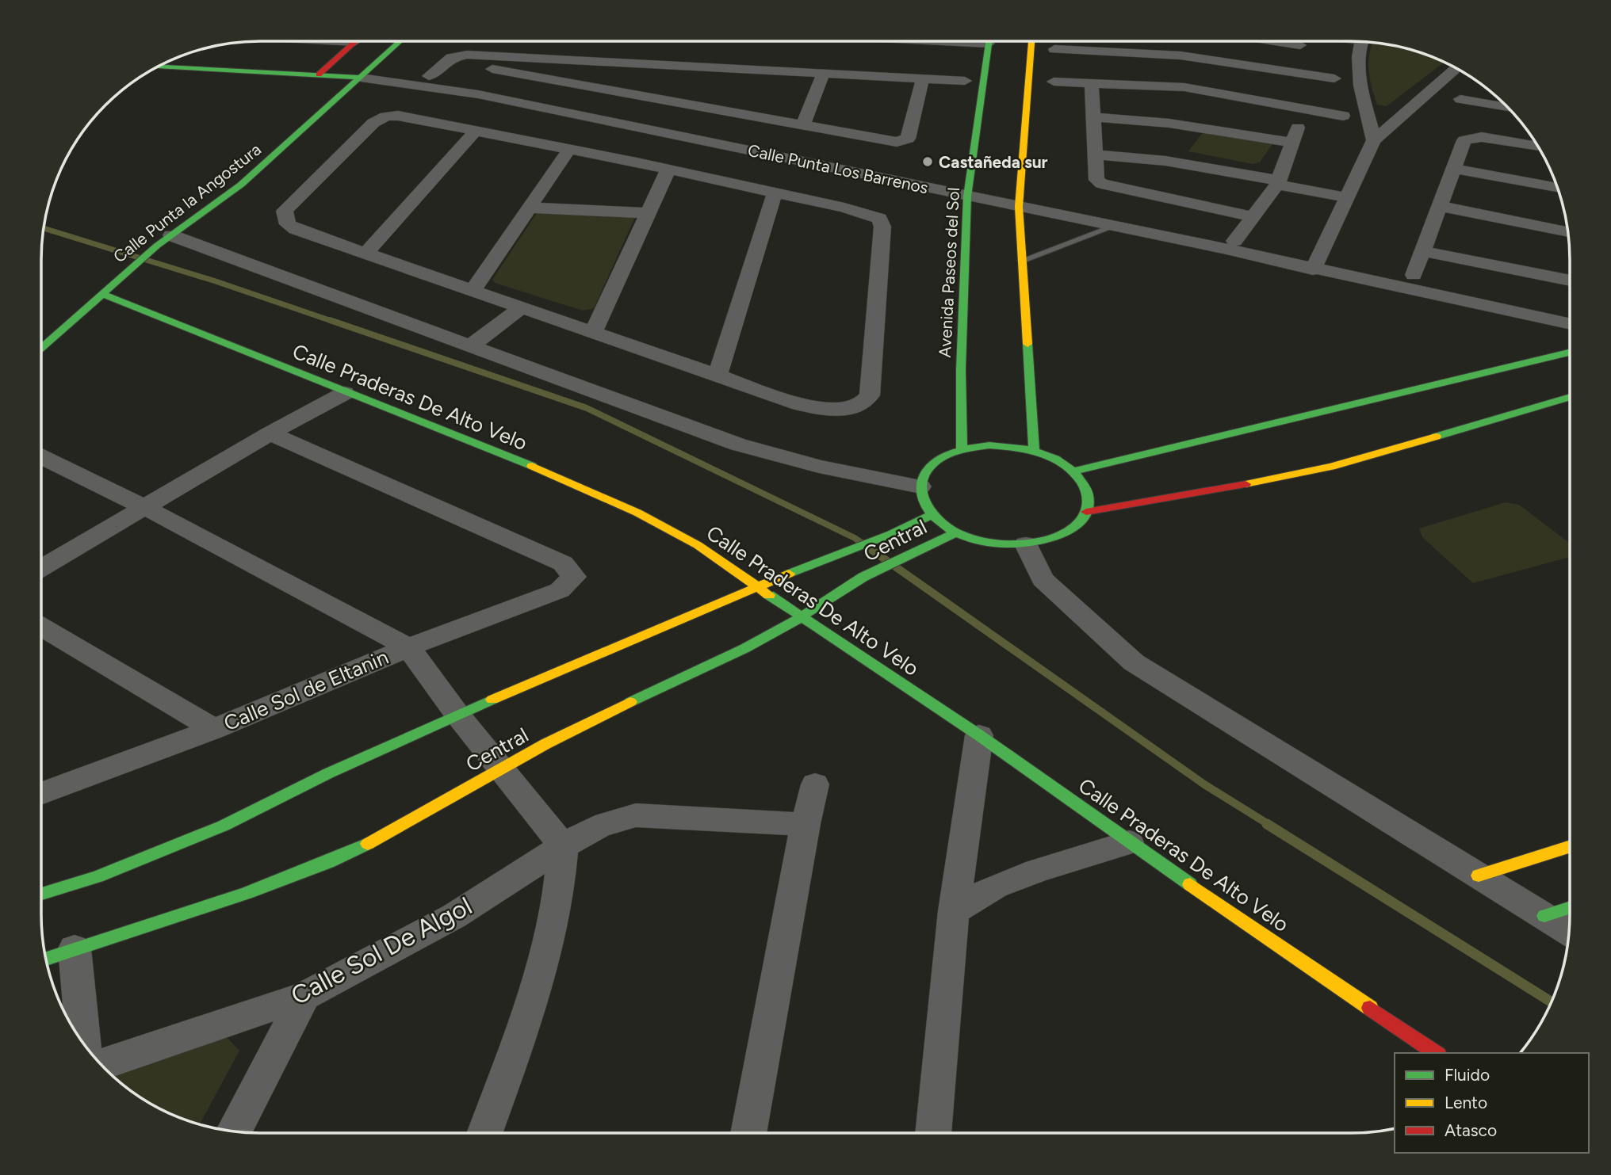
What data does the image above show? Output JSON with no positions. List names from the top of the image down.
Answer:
{
  "streets": {
    "street": [
      "Calle Punta Los Barrenos",
      "Calle Punta la Angostura",
      "Avenida Paseos del Sol",
      "Calle Praderas De Alto Velo",
      "Central",
      "Calle Sol de Eltanin",
      "Calle Sol De Algol"
    ]
  },
  "crossings": [
    ["Calle Punta Los Barrenos", "Calle Punta la Angostura"],
    ["Calle Punta Los Barrenos", "Avenida Paseos del Sol"],
    ["Calle Punta la Angostura", "Calle Praderas De Alto Velo"],
    ["Avenida Paseos del Sol", "Central"],
    ["Calle Praderas De Alto Velo", "Central"]
  ],
  "places": ["Castañeda sur"],
  "legend": ["Fluido", "Lento", "Atasco"]
}
